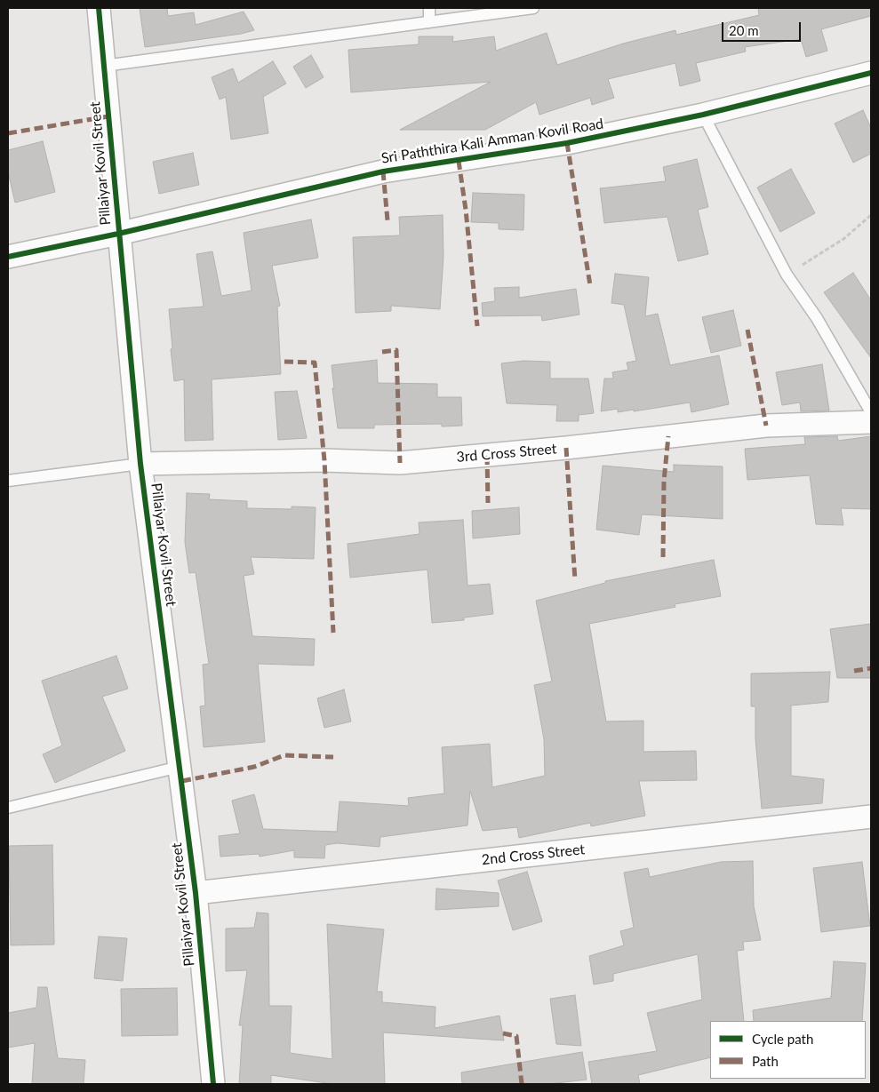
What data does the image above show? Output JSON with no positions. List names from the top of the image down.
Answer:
{
  "streets": {
    "street": [
      "Sri Paththira Kali Amman Kovil Road",
      "Pillaiyar Kovil Street",
      "3rd Cross Street",
      "2nd Cross Street"
    ]
  },
  "crossings": [
    ["Sri Paththira Kali Amman Kovil Road", "Pillaiyar Kovil Street"],
    ["Pillaiyar Kovil Street", "3rd Cross Street"],
    ["Pillaiyar Kovil Street", "2nd Cross Street"]
  ],
  "legend": ["Cycle path", "Path"],
  "scale_bar": "20 m"
}
